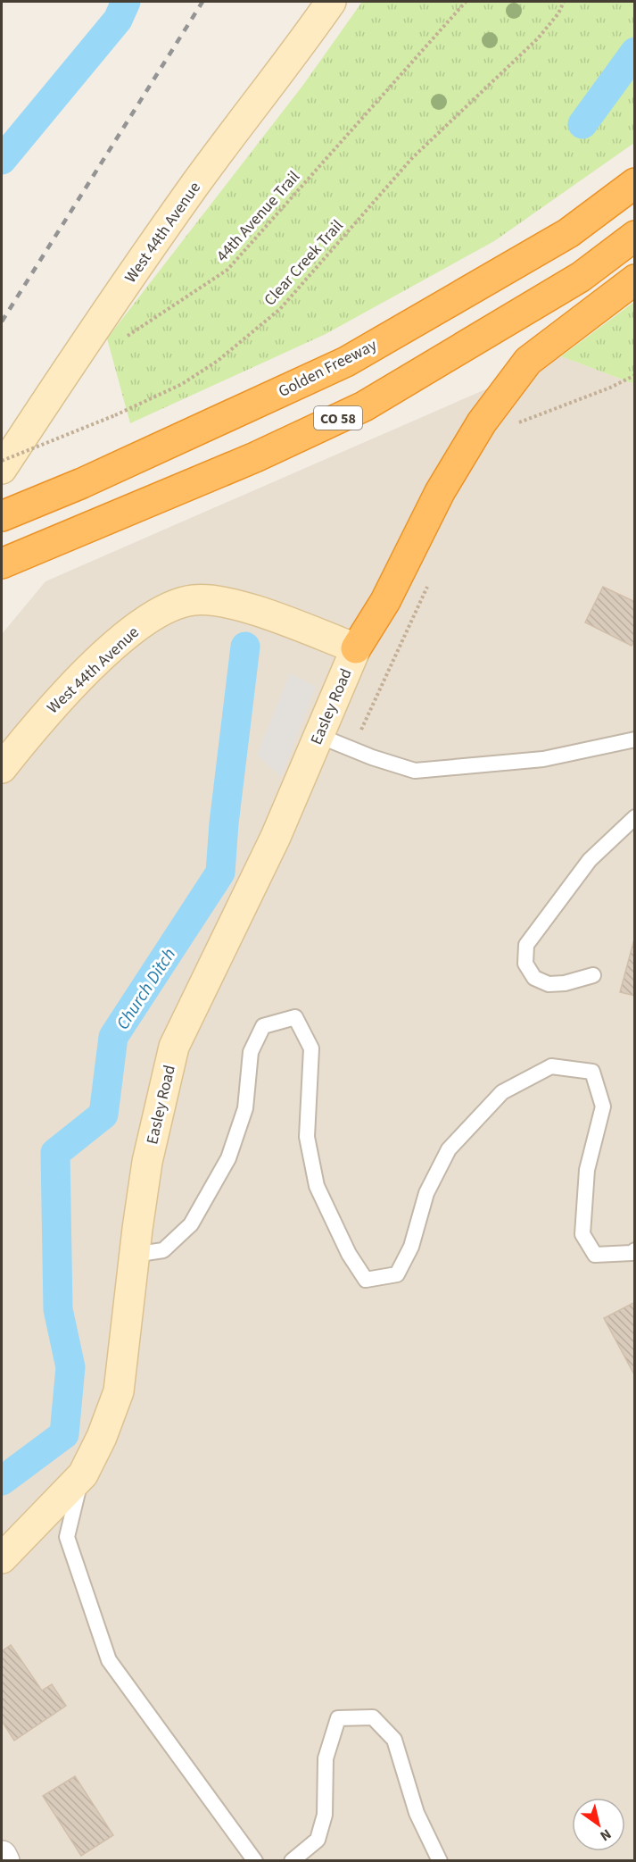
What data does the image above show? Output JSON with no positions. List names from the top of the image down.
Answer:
{
  "streets": {
    "highway": ["Golden Freeway", "CO 58"],
    "street": ["West 44th Avenue", "Easley Road"],
    "path": ["44th Avenue Trail", "Clear Creek Trail"]
  },
  "crossings": [
    ["West 44th Avenue", "Easley Road"]
  ],
  "water": ["Church Ditch"],
  "north": "bottom right"
}
